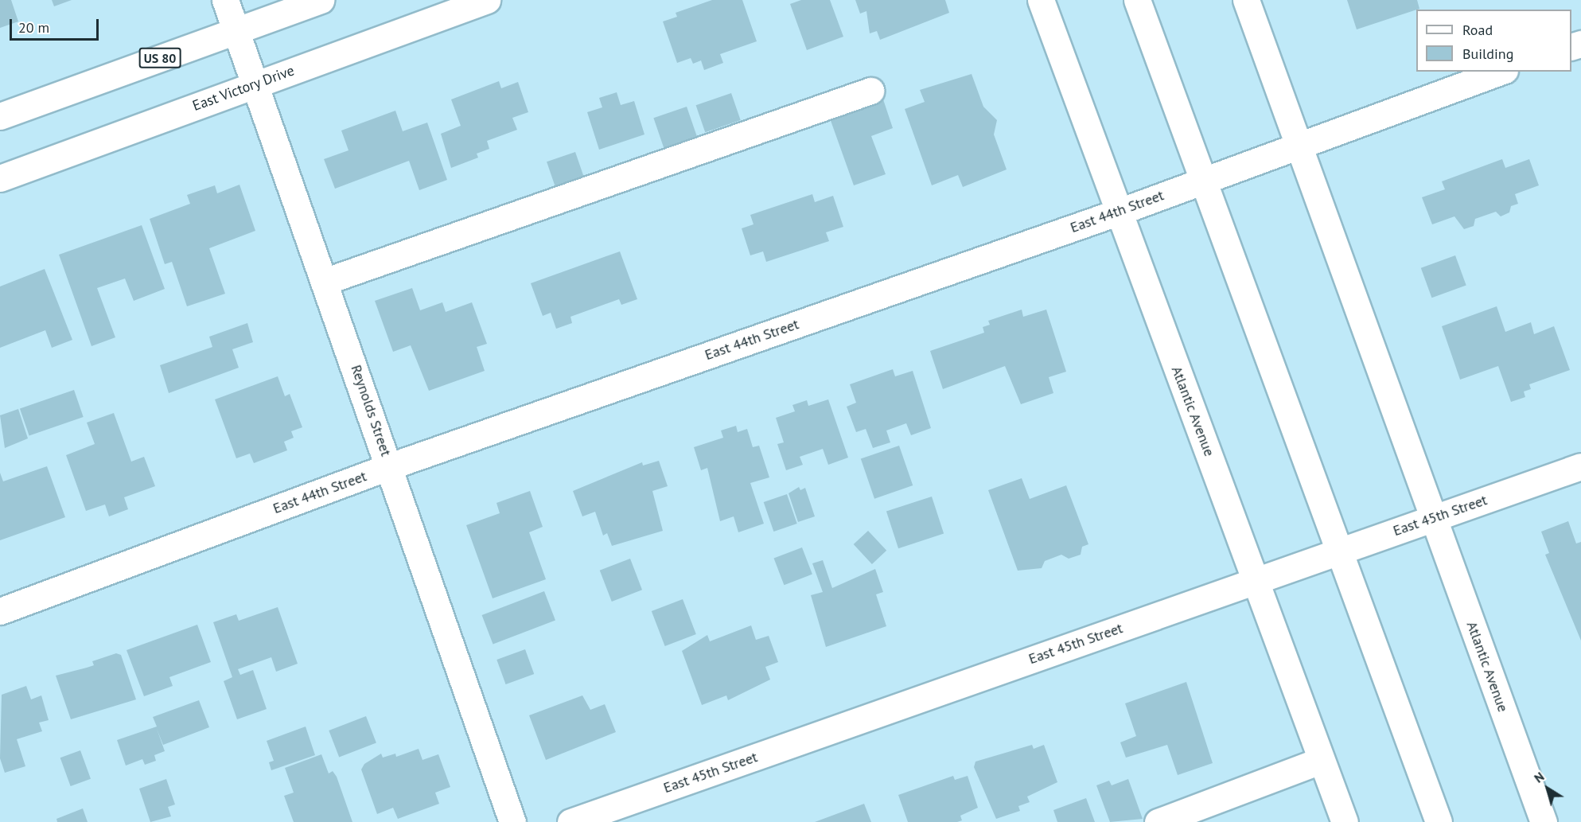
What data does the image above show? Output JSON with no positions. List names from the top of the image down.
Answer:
{
  "streets": {
    "street": [
      "US 80",
      "East Victory Drive",
      "East 44th Street",
      "Reynolds Street",
      "Atlantic Avenue",
      "East 45th Street"
    ]
  },
  "crossings": [
    ["US 80", "Reynolds Street"],
    ["East Victory Drive", "Reynolds Street"],
    ["East 44th Street", "Reynolds Street"],
    ["East 44th Street", "Atlantic Avenue"],
    ["Atlantic Avenue", "East 45th Street"]
  ],
  "legend": ["Road", "Building"],
  "scale_bar": "20 m",
  "north": "top left"
}
